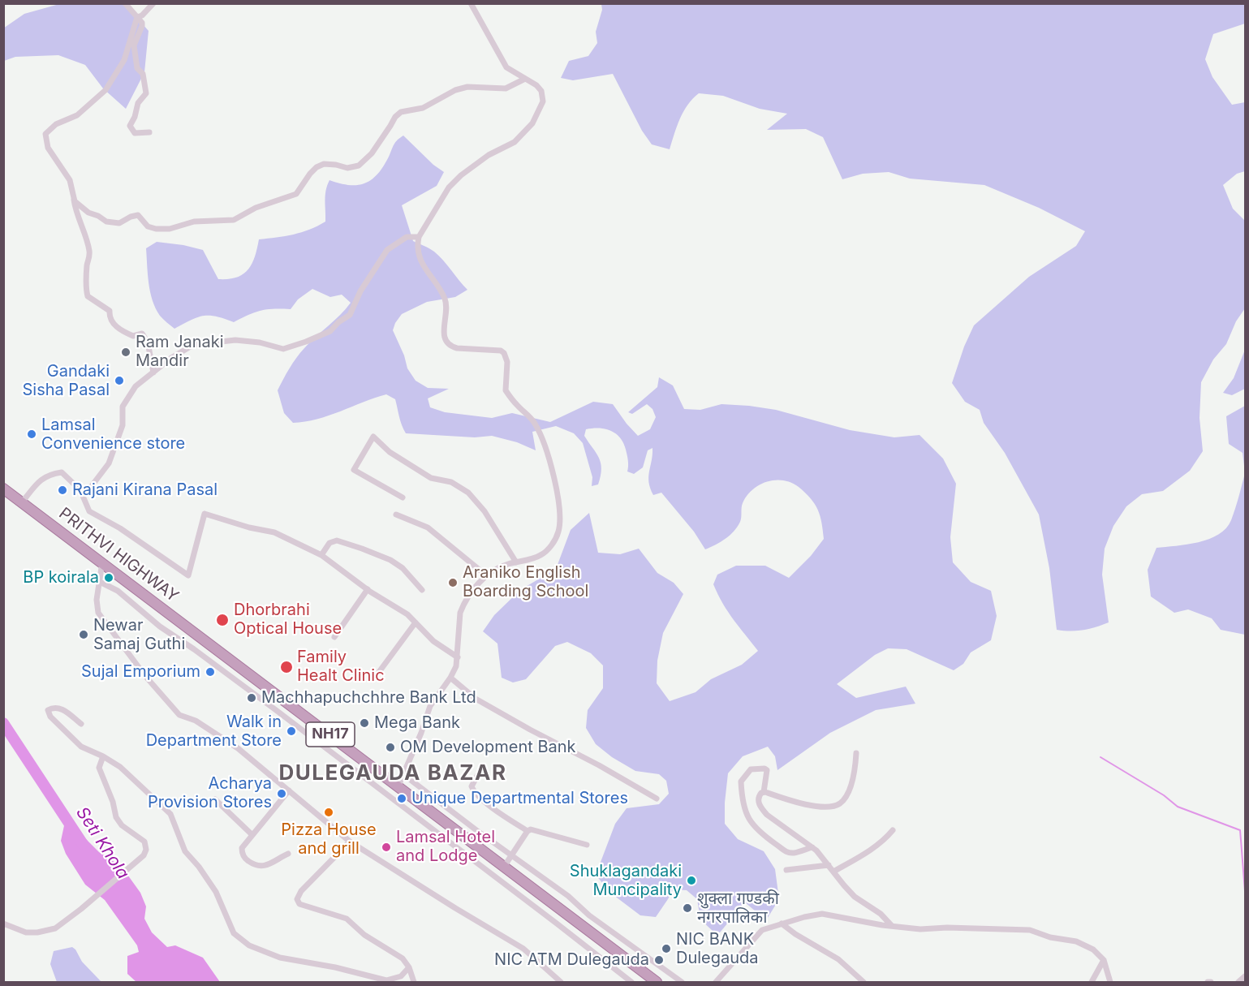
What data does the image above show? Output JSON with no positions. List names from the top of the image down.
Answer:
{
  "streets": {
    "highway": ["PRITHVI HIGHWAY", "NH17"]
  },
  "districts": ["DULEGAUDA BAZAR"],
  "water": ["Seti Khola"],
  "places": [
    "Ram Janaki Mandir",
    "Gandaki Sisha Pasal",
    "Lamsal Convenience store",
    "Rajani Kirana Pasal",
    "BP koirala",
    "Araniko English Boarding School",
    "Dhorbrahi Optical House",
    "Newar Samaj Guthi",
    "Family Healt Clinic",
    "Sujal Emporium",
    "Machhapuchchhre Bank Ltd",
    "Mega Bank",
    "Walk in Department Store",
    "OM Development Bank",
    "Acharya Provision Stores",
    "Unique Departmental Stores",
    "Pizza House and grill",
    "Lamsal Hotel and Lodge",
    "Shuklagandaki Muncipality",
    "शुक्ला गण्डकी नगरपालिका",
    "NIC BANK Dulegauda",
    "NIC ATM Dulegauda"
  ]
}
